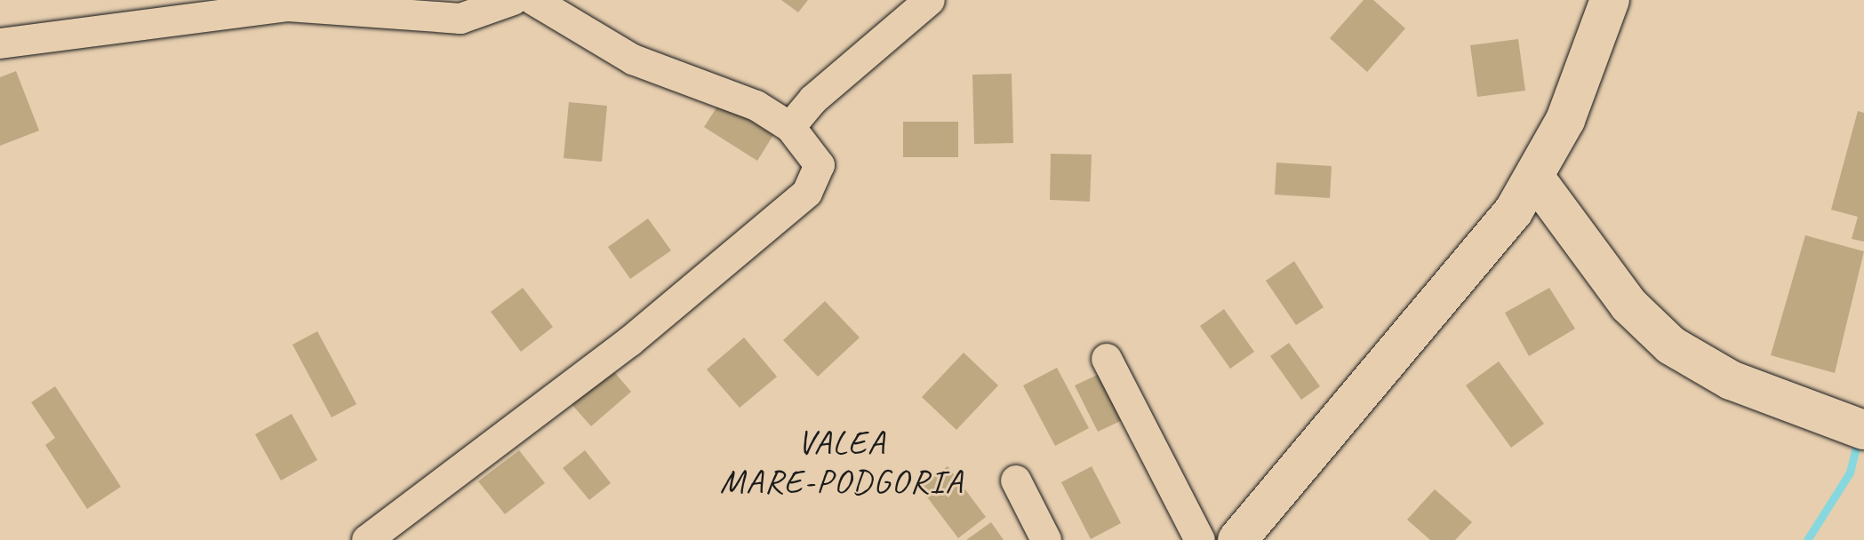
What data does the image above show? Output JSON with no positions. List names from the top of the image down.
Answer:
{
  "districts": ["VALEA MARE-PODGORIA"]
}
